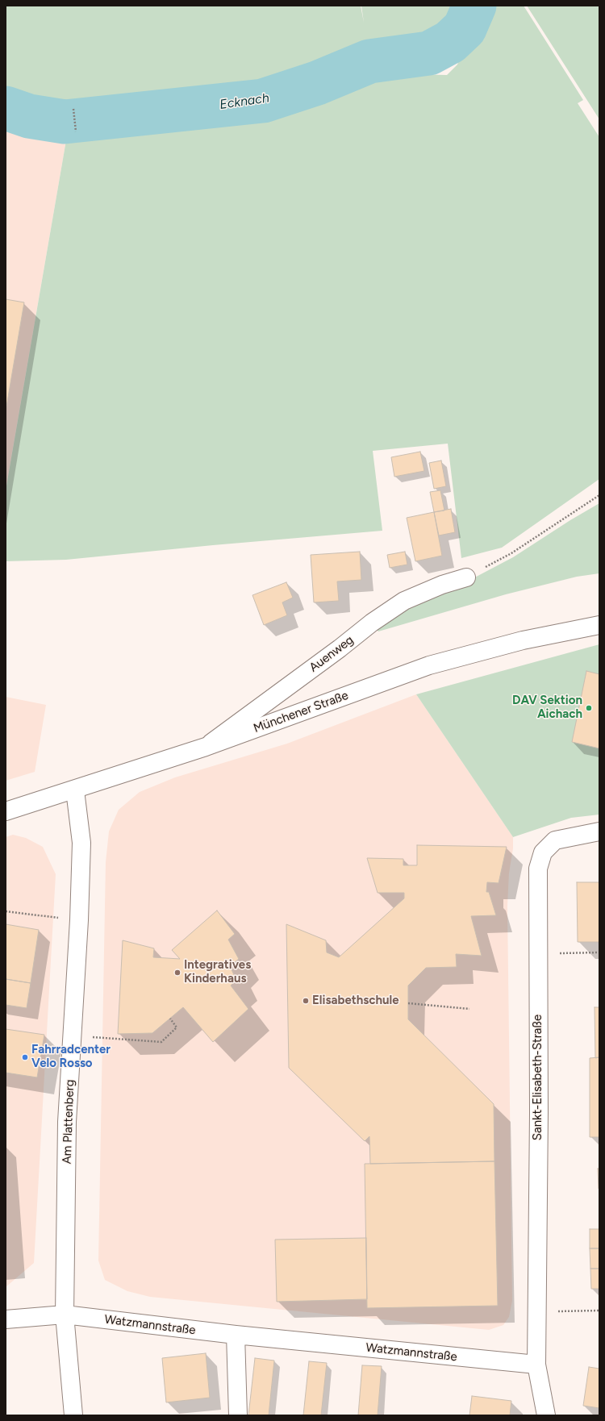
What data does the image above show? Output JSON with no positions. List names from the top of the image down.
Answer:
{
  "streets": {
    "street": [
      "Auenweg",
      "Münchener Straße",
      "Sankt-Elisabeth-Straße",
      "Am Plattenberg",
      "Watzmannstraße"
    ]
  },
  "crossings": [
    ["Auenweg", "Münchener Straße"],
    ["Münchener Straße", "Am Plattenberg"],
    ["Sankt-Elisabeth-Straße", "Watzmannstraße"],
    ["Am Plattenberg", "Watzmannstraße"]
  ],
  "water": ["Ecknach"],
  "places": [
    "DAV Sektion Aichach",
    "Integratives Kinderhaus",
    "Elisabethschule",
    "Fahrradcenter Velo Rosso"
  ]
}
